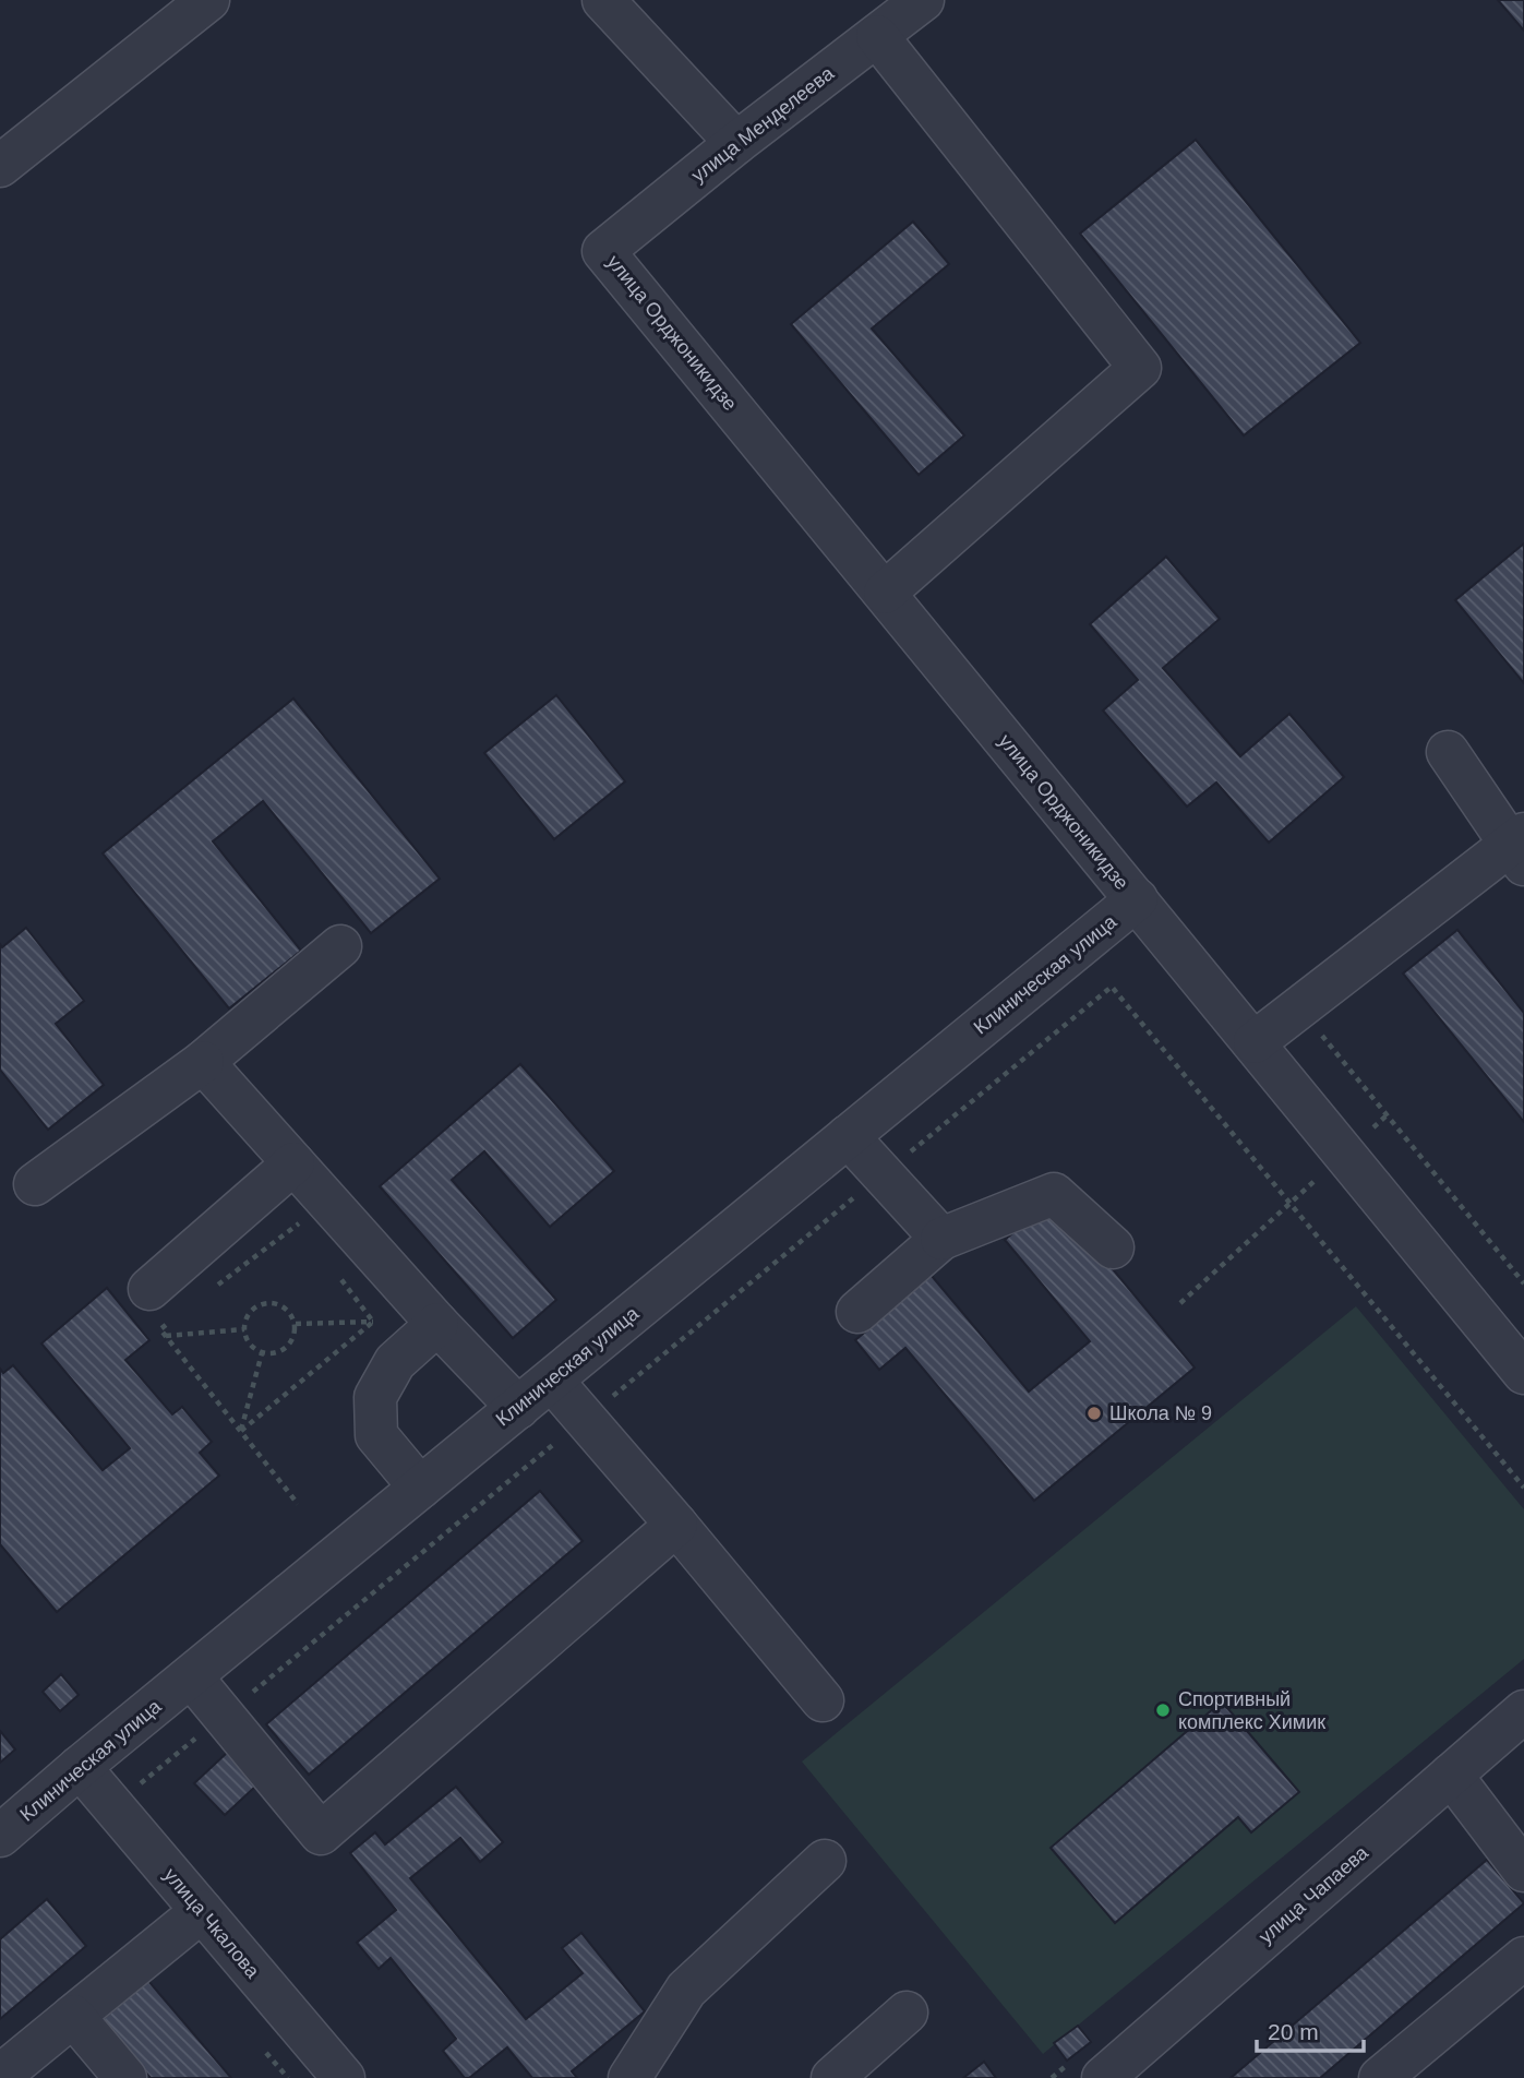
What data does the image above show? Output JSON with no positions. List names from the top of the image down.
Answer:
{
  "streets": {
    "street": [
      "улица Менделеева",
      "улица Орджоникидзе",
      "Клиническая улица",
      "улица Чапаева",
      "улица Чкалова"
    ]
  },
  "crossings": [
    ["улица Менделеева", "улица Орджоникидзе"],
    ["улица Орджоникидзе", "Клиническая улица"],
    ["Клиническая улица", "улица Чкалова"]
  ],
  "places": ["Школа № 9", "Спортивный комплекс Химик"],
  "scale_bar": "20 m"
}
